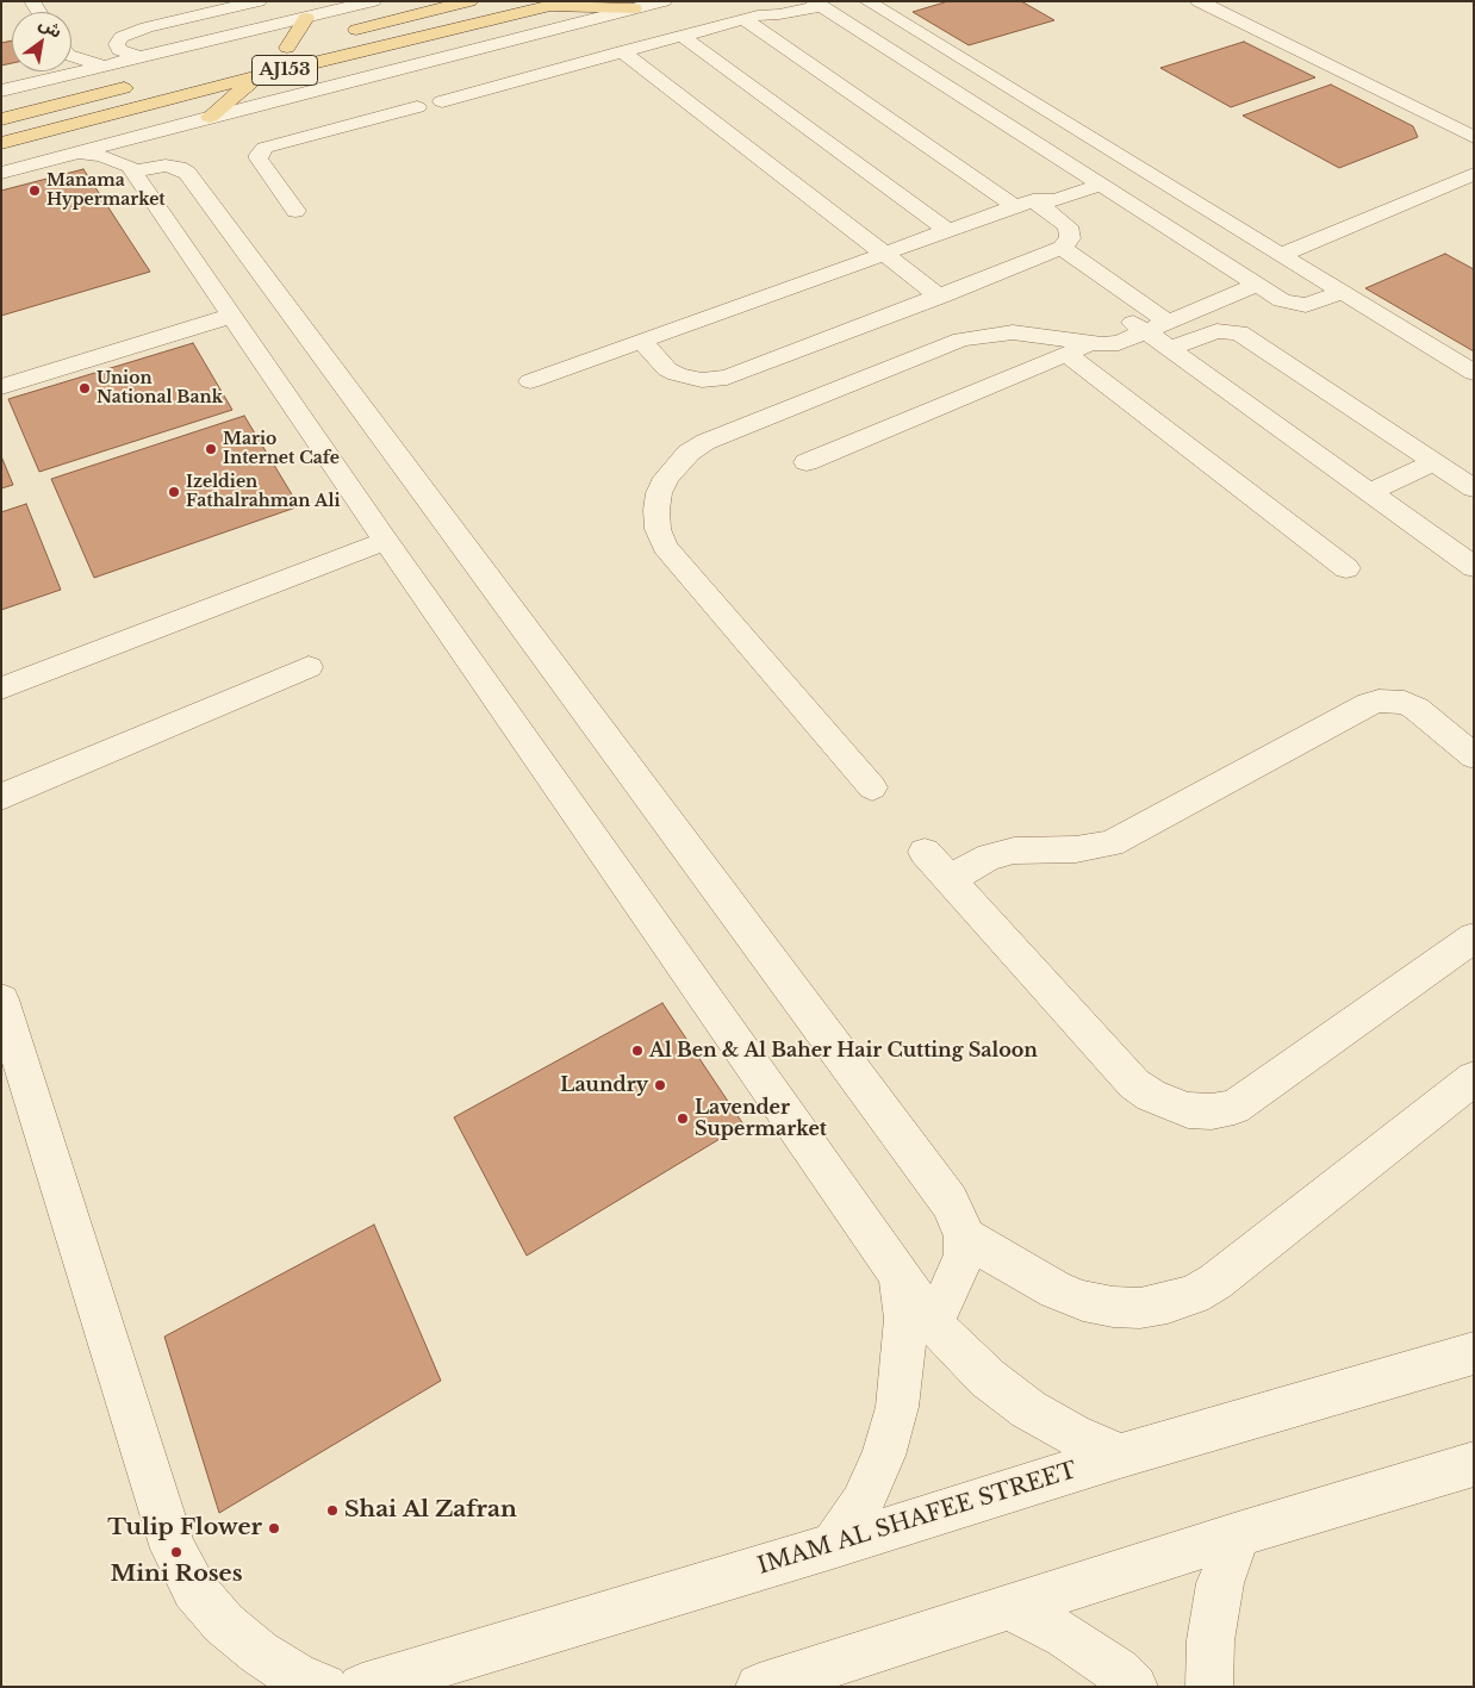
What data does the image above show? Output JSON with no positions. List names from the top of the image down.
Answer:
{
  "streets": {
    "main road": ["AJ153"],
    "street": ["IMAM AL SHAFEE STREET"]
  },
  "places": [
    "Manama Hypermarket",
    "Union National Bank",
    "Mario Internet Cafe",
    "Izeldien Fathalrahman Ali",
    "Al Ben & Al Baher Hair Cutting Saloon",
    "Laundry",
    "Lavender Supermarket",
    "Shai Al Zafran",
    "Tulip Flower",
    "Mini Roses"
  ],
  "north": "top right"
}
